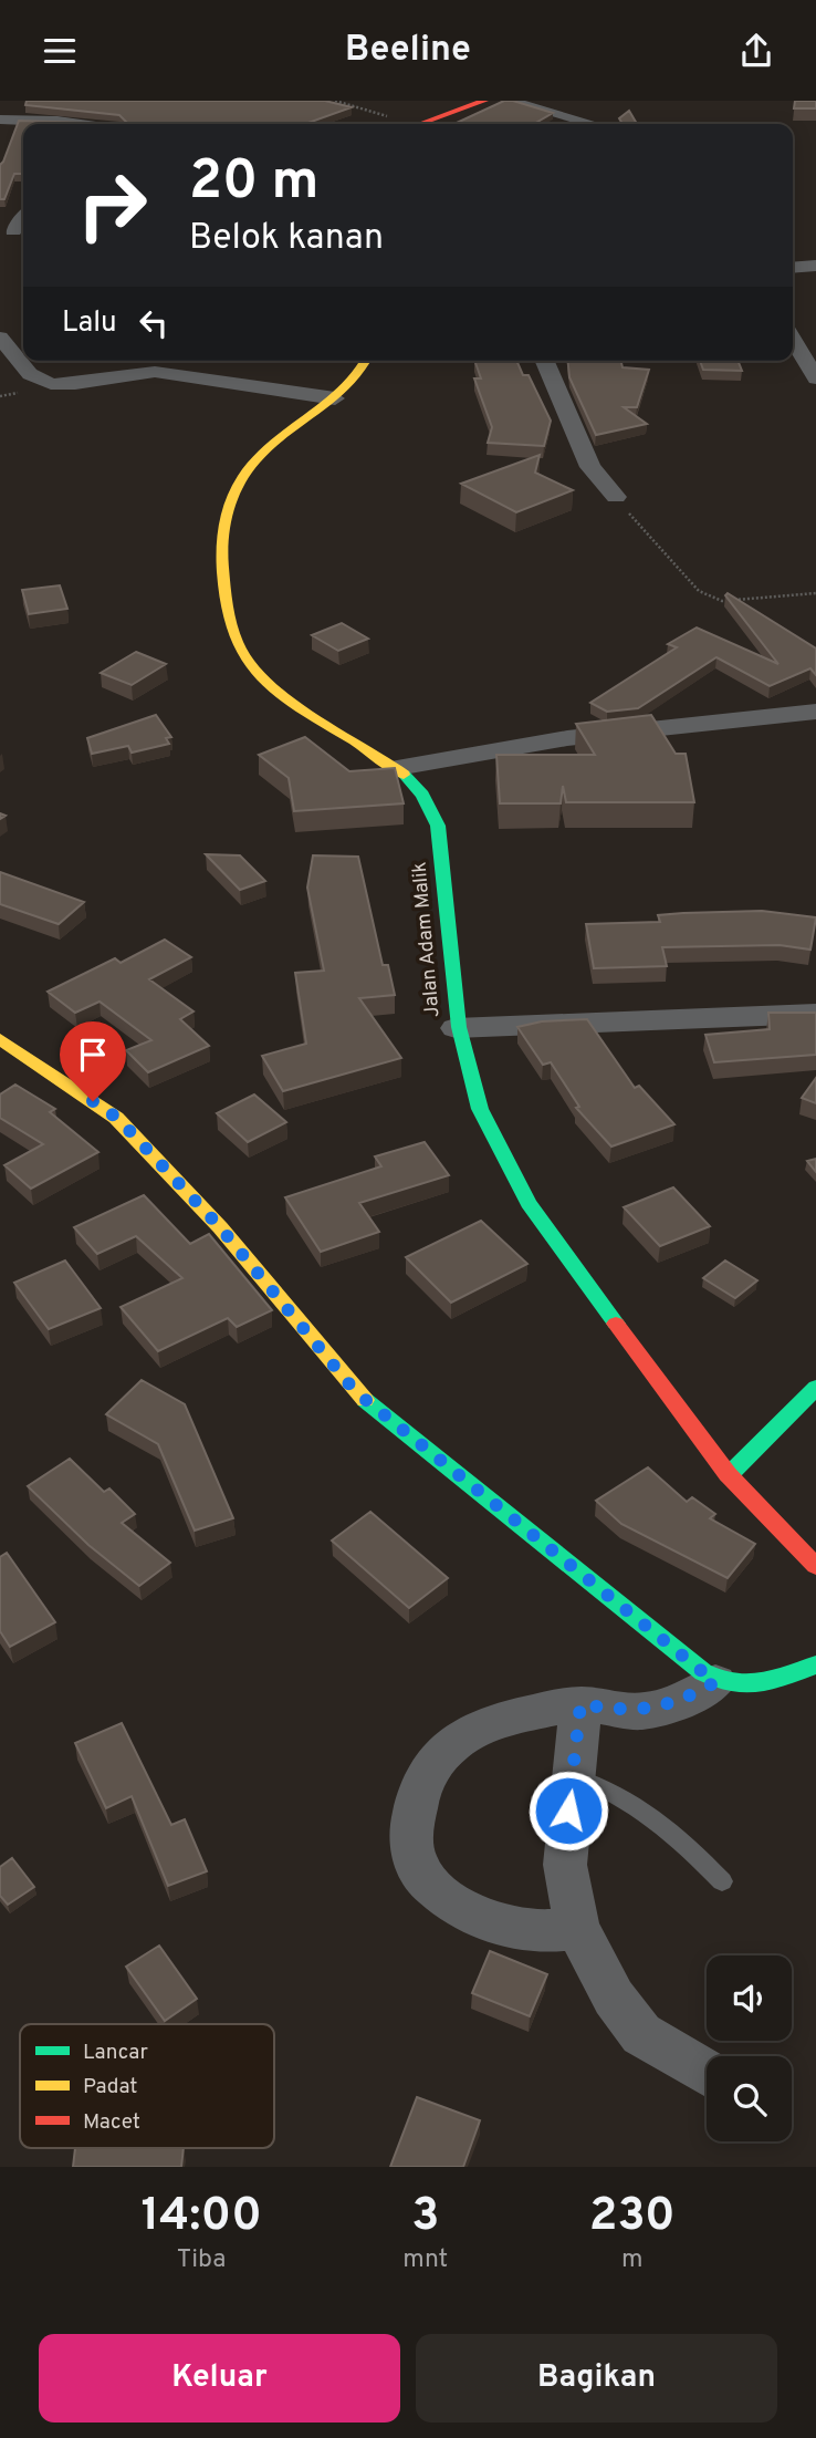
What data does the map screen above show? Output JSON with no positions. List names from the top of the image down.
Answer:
{
  "streets": {
    "main road": ["Jalan Adam Malik"]
  },
  "legend": ["Lancar", "Padat", "Macet"],
  "page": {
    "header": "Beeline",
    "turn": ["20 m", "Belok kanan"],
    "then": "Lalu",
    "eta": [
      "14:00",
      "Tiba",
      "3",
      "mnt",
      "230",
      "m"
    ],
    "buttons": ["Keluar", "Bagikan"]
  }
}
